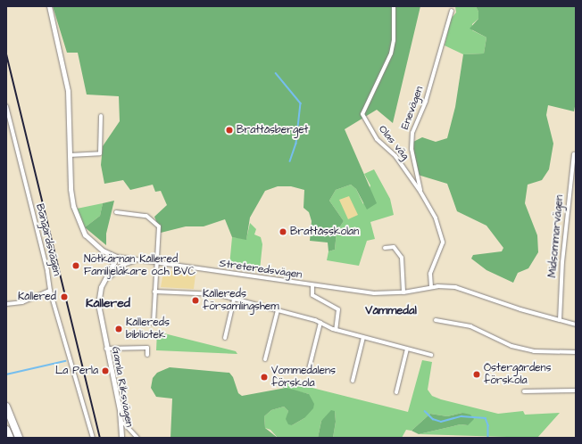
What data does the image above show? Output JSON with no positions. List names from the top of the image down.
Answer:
{
  "streets": {
    "street": [
      "Enevägen",
      "Olas väg",
      "Midsommarvägen",
      "Bangårdsvägen",
      "Streteredsvägen",
      "Gamla Riksvägen"
    ]
  },
  "crossings": [
    ["Enevägen", "Olas väg"],
    ["Olas väg", "Streteredsvägen"],
    ["Midsommarvägen", "Streteredsvägen"],
    ["Streteredsvägen", "Gamla Riksvägen"]
  ],
  "districts": ["Kållered", "Våmmedal"],
  "places": [
    "Brattåsberget",
    "Brattåsskolan",
    "Nötkärnan Kållered Familjeläkare och BVC",
    "Kållered",
    "Kållereds församlingshem",
    "Kållereds bibliotek",
    "La Perla",
    "Östergårdens förskola",
    "Vommedalens förskola"
  ]
}
